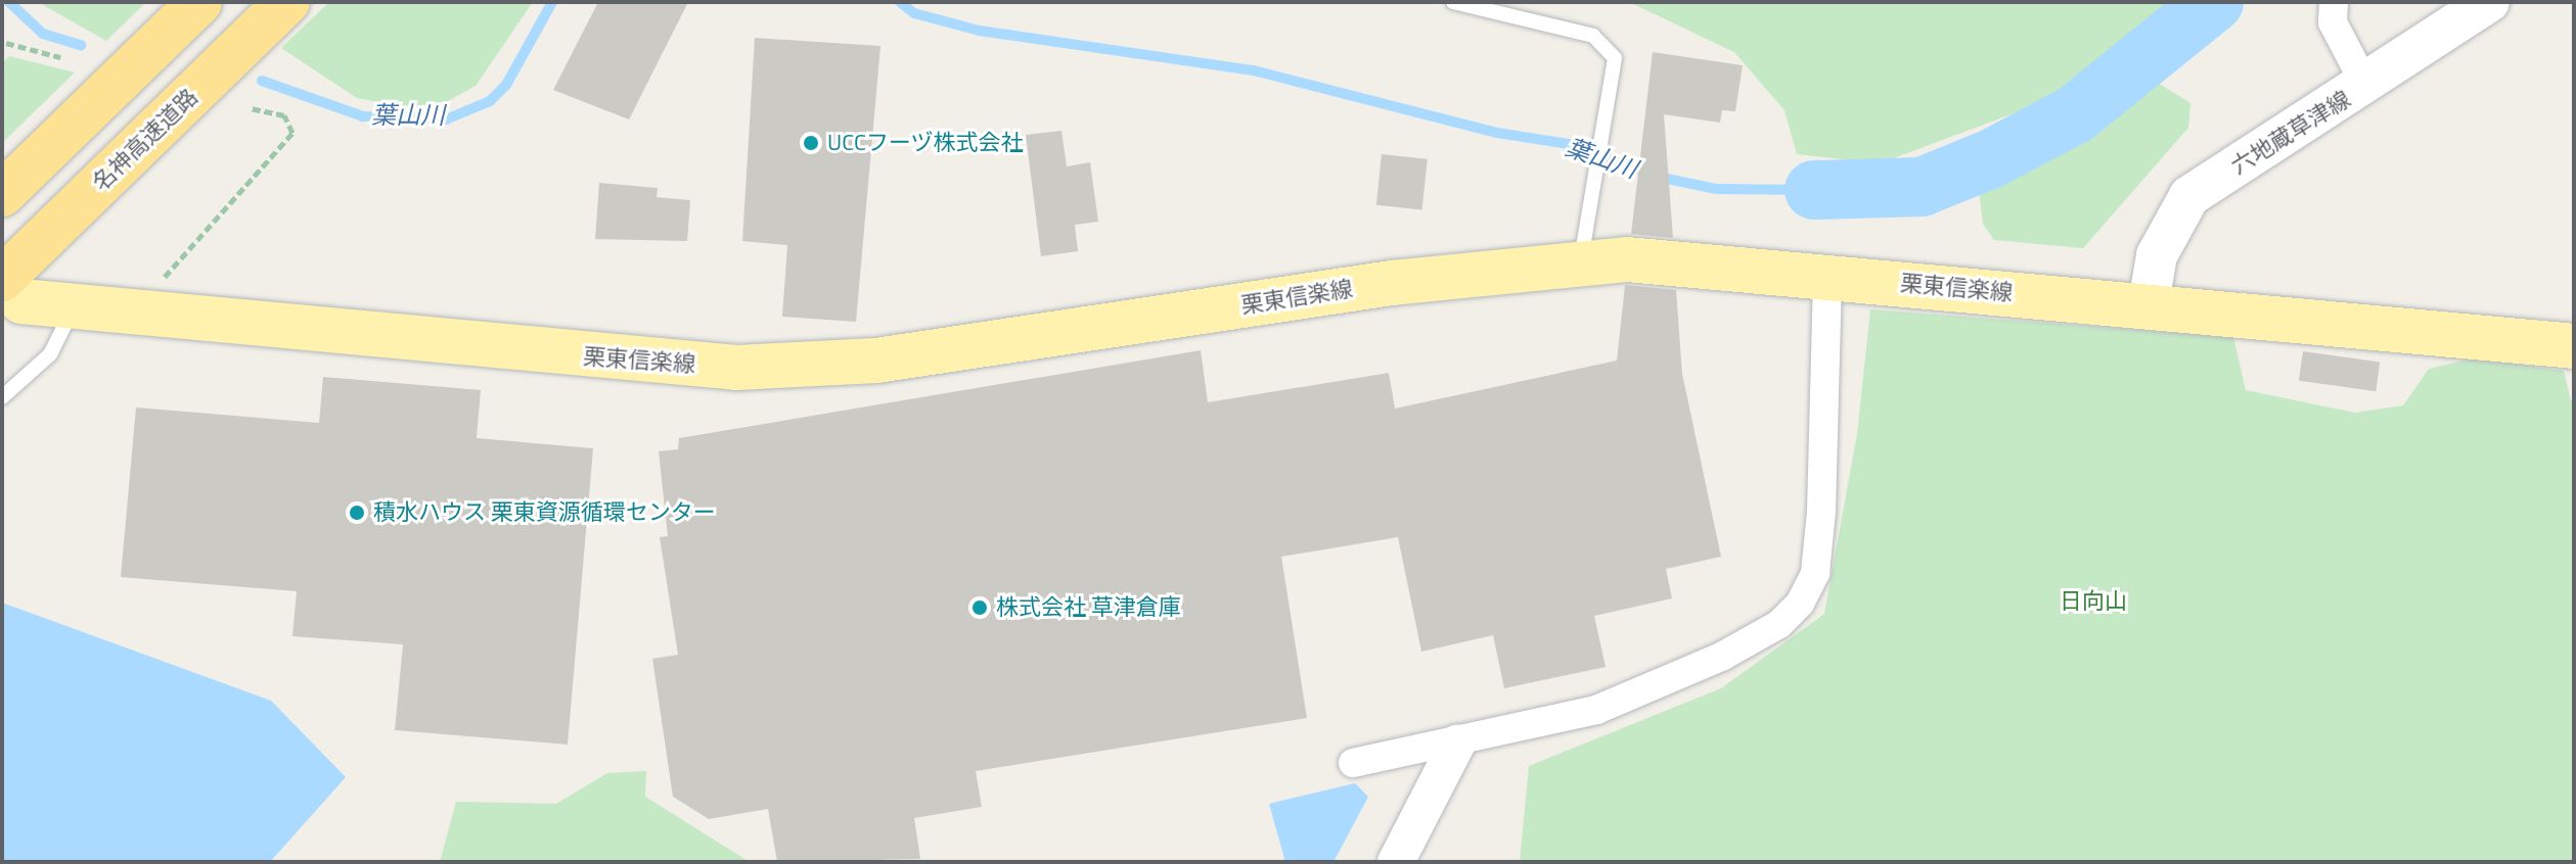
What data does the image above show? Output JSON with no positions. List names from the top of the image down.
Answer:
{
  "streets": {
    "highway": ["名神高速道路"],
    "main road": ["六地蔵草津線", "栗東信楽線"]
  },
  "crossings": [
    ["六地蔵草津線", "栗東信楽線"],
    ["名神高速道路", "栗東信楽線"]
  ],
  "water": ["葉山川"],
  "parks": ["日向山"],
  "places": ["UCCフーヅ株式会社", "積水ハウス 栗東資源循環センター", "株式会社 草津倉庫"]
}
